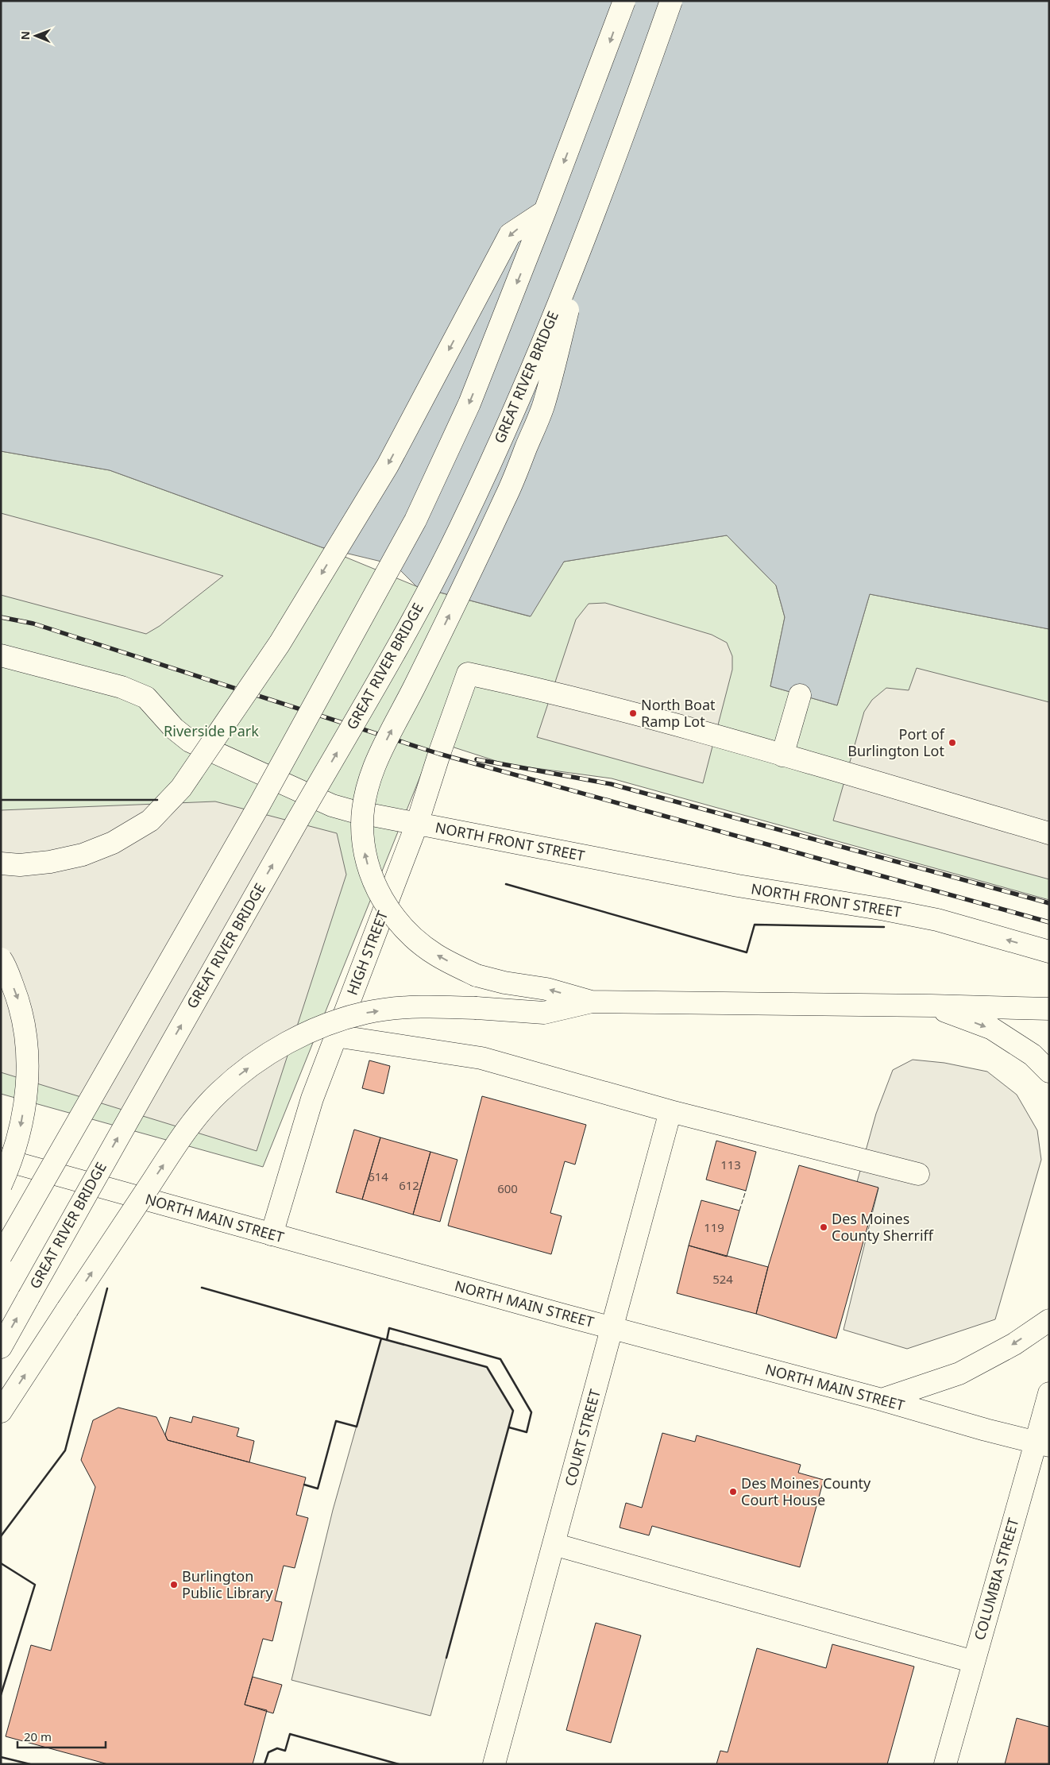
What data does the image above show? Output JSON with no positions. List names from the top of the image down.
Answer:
{
  "streets": {
    "main road": [
      "GREAT RIVER BRIDGE",
      "NORTH FRONT STREET",
      "HIGH STREET",
      "NORTH MAIN STREET",
      "COURT STREET",
      "COLUMBIA STREET"
    ]
  },
  "crossings": [
    ["NORTH FRONT STREET", "HIGH STREET"],
    ["HIGH STREET", "NORTH MAIN STREET"],
    ["NORTH MAIN STREET", "COURT STREET"],
    ["NORTH MAIN STREET", "COLUMBIA STREET"]
  ],
  "parks": ["Riverside Park"],
  "places": [
    "North Boat Ramp Lot",
    "Port of Burlington Lot",
    "Des Moines County Sherriff",
    "Des Moines County Court House",
    "Burlington Public Library"
  ],
  "house_numbers": [
    "113",
    "614",
    "612",
    "600",
    "119",
    "524"
  ],
  "scale_bar": "20 m",
  "north": "left"
}
